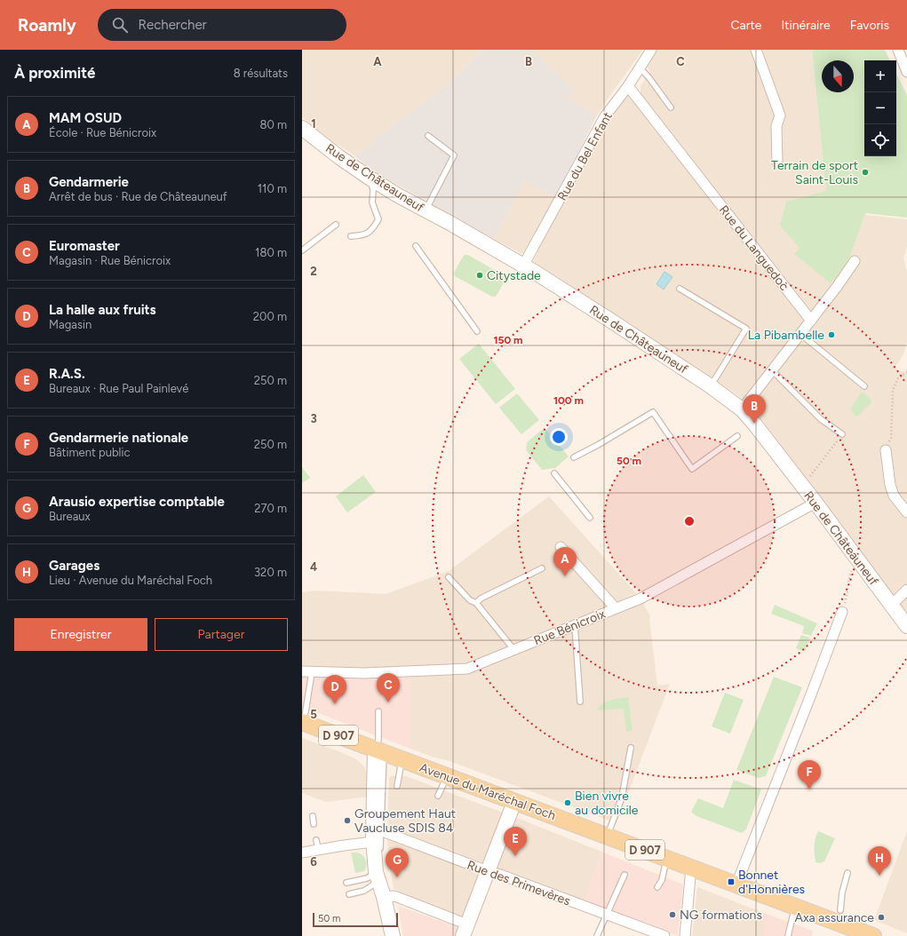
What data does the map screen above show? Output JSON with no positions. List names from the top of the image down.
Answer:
{
  "streets": {
    "main road": ["Rue de Châteauneuf", "D 907", "Avenue du Maréchal Foch"],
    "street": [
      "Rue du Bel Enfant",
      "Rue du Languedoc",
      "Rue Bénicroix",
      "Rue des Primevères"
    ]
  },
  "crossings": [
    ["Rue du Bel Enfant", "Rue de Châteauneuf"],
    ["Rue du Bel Enfant", "Rue du Languedoc"],
    ["Rue de Châteauneuf", "Rue Bénicroix"]
  ],
  "places": {
    "other": [
      "Terrain de sport Saint-Louis",
      "Citystade",
      "La Pibambelle",
      "Bien vivre au domicile",
      "Groupement Haut Vaucluse SDIS 84",
      "NG formations",
      "Axa assurance"
    ],
    "transit": ["Bonnet d'Honnières"]
  },
  "scale_bar": "50 m",
  "north": "bottom",
  "page": {
    "header": "Roamly",
    "search": "Rechercher",
    "nav": ["Carte", "Itinéraire", "Favoris"],
    "heading": ["À proximité", "8 résultats"],
    "map_buttons": ["+", "−"],
    "list": [
      {
        "mark": "A",
        "name": "MAM OSUD",
        "note": "École · Rue Bénicroix",
        "value": "80 m"
      },
      {
        "mark": "B",
        "name": "Gendarmerie",
        "note": "Arrêt de bus · Rue de Châteauneuf",
        "value": "110 m"
      },
      {
        "mark": "C",
        "name": "Euromaster",
        "note": "Magasin · Rue Bénicroix",
        "value": "180 m"
      },
      {
        "mark": "D",
        "name": "La halle aux fruits",
        "note": "Magasin",
        "value": "200 m"
      },
      {
        "mark": "E",
        "name": "R.A.S.",
        "note": "Bureaux · Rue Paul Painlevé",
        "value": "250 m"
      },
      {
        "mark": "F",
        "name": "Gendarmerie nationale",
        "note": "Bâtiment public",
        "value": "250 m"
      },
      {
        "mark": "G",
        "name": "Arausio expertise comptable",
        "note": "Bureaux",
        "value": "270 m"
      },
      {
        "mark": "H",
        "name": "Garages",
        "note": "Lieu · Avenue du Maréchal Foch",
        "value": "320 m"
      }
    ],
    "pins": [
      "B",
      "A",
      "C",
      "D",
      "F",
      "E",
      "H",
      "G"
    ],
    "buttons": ["Enregistrer", "Partager"],
    "scale": "50 m"
  },
  "grid": {
    "columns": ["A", "B", "C"],
    "rows": [
      "1",
      "2",
      "3",
      "4",
      "5",
      "6"
    ]
  },
  "rings": ["150 m", "100 m", "50 m"]
}
